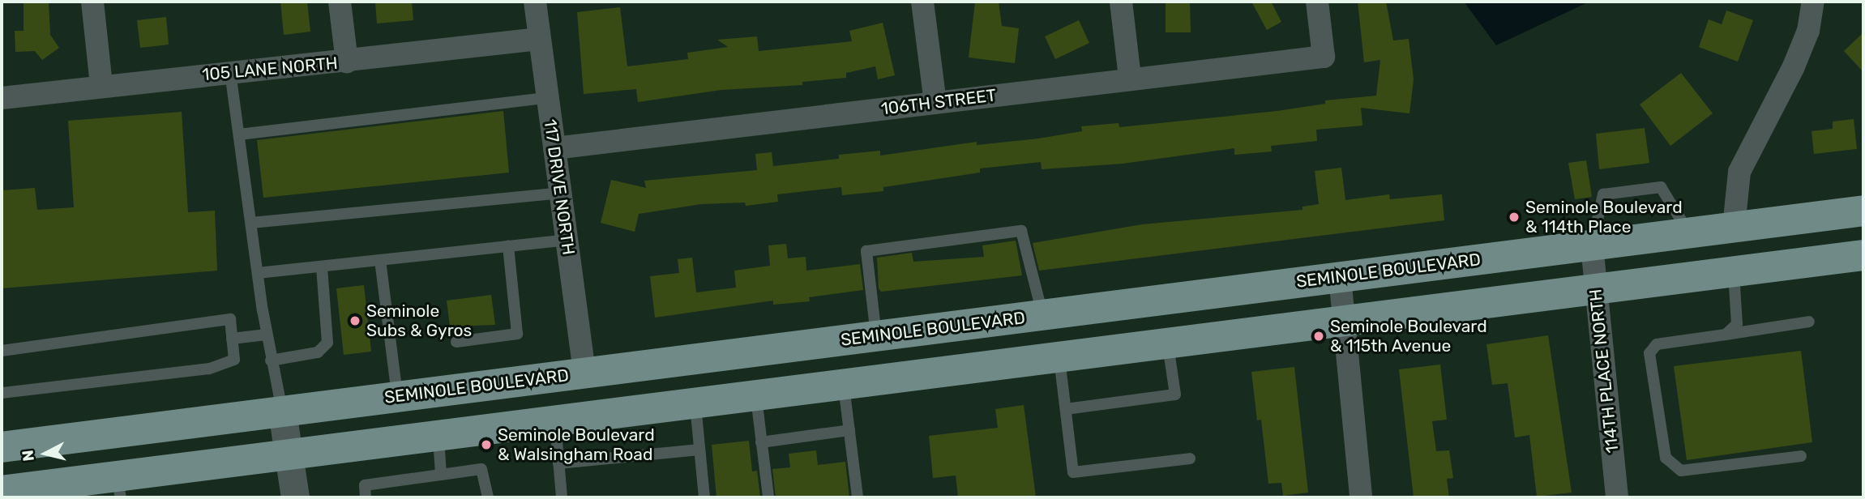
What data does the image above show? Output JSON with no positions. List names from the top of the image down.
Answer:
{
  "streets": {
    "main road": ["SEMINOLE BOULEVARD"],
    "street": [
      "105 LANE NORTH",
      "106TH STREET",
      "117 DRIVE NORTH",
      "114TH PLACE NORTH"
    ]
  },
  "crossings": [
    ["105 LANE NORTH", "117 DRIVE NORTH"],
    ["106TH STREET", "117 DRIVE NORTH"],
    ["117 DRIVE NORTH", "SEMINOLE BOULEVARD"],
    ["SEMINOLE BOULEVARD", "114TH PLACE NORTH"]
  ],
  "places": [
    "Seminole Boulevard & 114th Place",
    "Seminole Subs & Gyros",
    "Seminole Boulevard & 115th Avenue",
    "Seminole Boulevard & Walsingham Road"
  ],
  "north": "left"
}
